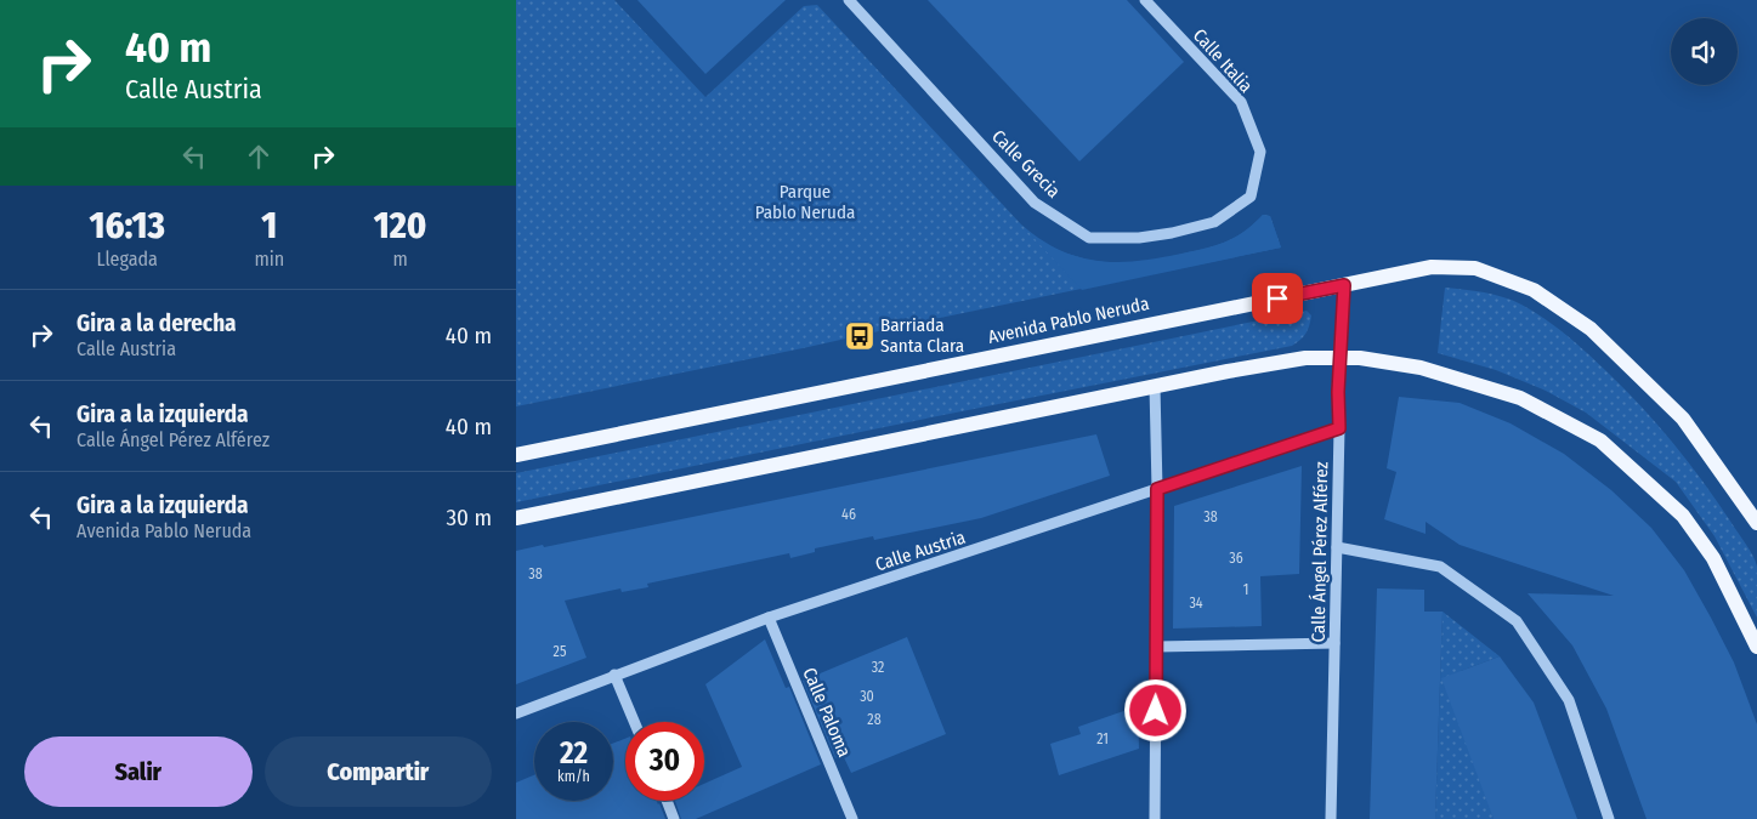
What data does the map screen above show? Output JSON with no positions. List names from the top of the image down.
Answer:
{
  "streets": {
    "main road": ["Avenida Pablo Neruda"],
    "street": [
      "Calle Italia",
      "Calle Grecia",
      "Calle Austria",
      "Calle Ángel Pérez Alférez",
      "Calle Paloma"
    ]
  },
  "crossings": [
    ["Calle Italia", "Calle Grecia"],
    ["Avenida Pablo Neruda", "Calle Ángel Pérez Alférez"],
    ["Calle Austria", "Calle Ángel Pérez Alférez"],
    ["Calle Austria", "Calle Paloma"]
  ],
  "parks": ["Parque Pablo Neruda"],
  "places": {
    "bus stop": ["Barriada Santa Clara"]
  },
  "house_numbers": [
    "46",
    "38",
    "36",
    "38",
    "1",
    "34",
    "25",
    "32",
    "30",
    "28",
    "21"
  ],
  "page": {
    "turn": ["40 m", "Calle Austria"],
    "eta": [
      "16:13",
      "Llegada",
      "1",
      "min",
      "120",
      "m"
    ],
    "list": [
      {
        "name": "Gira a la derecha",
        "note": "Calle Austria",
        "value": "40 m"
      },
      {
        "name": "Gira a la izquierda",
        "note": "Calle Ángel Pérez Alférez",
        "value": "40 m"
      },
      {
        "name": "Gira a la izquierda",
        "note": "Avenida Pablo Neruda",
        "value": "30 m"
      }
    ],
    "speed": "22 km/h",
    "limit": "30",
    "buttons": ["Salir", "Compartir"]
  }
}
